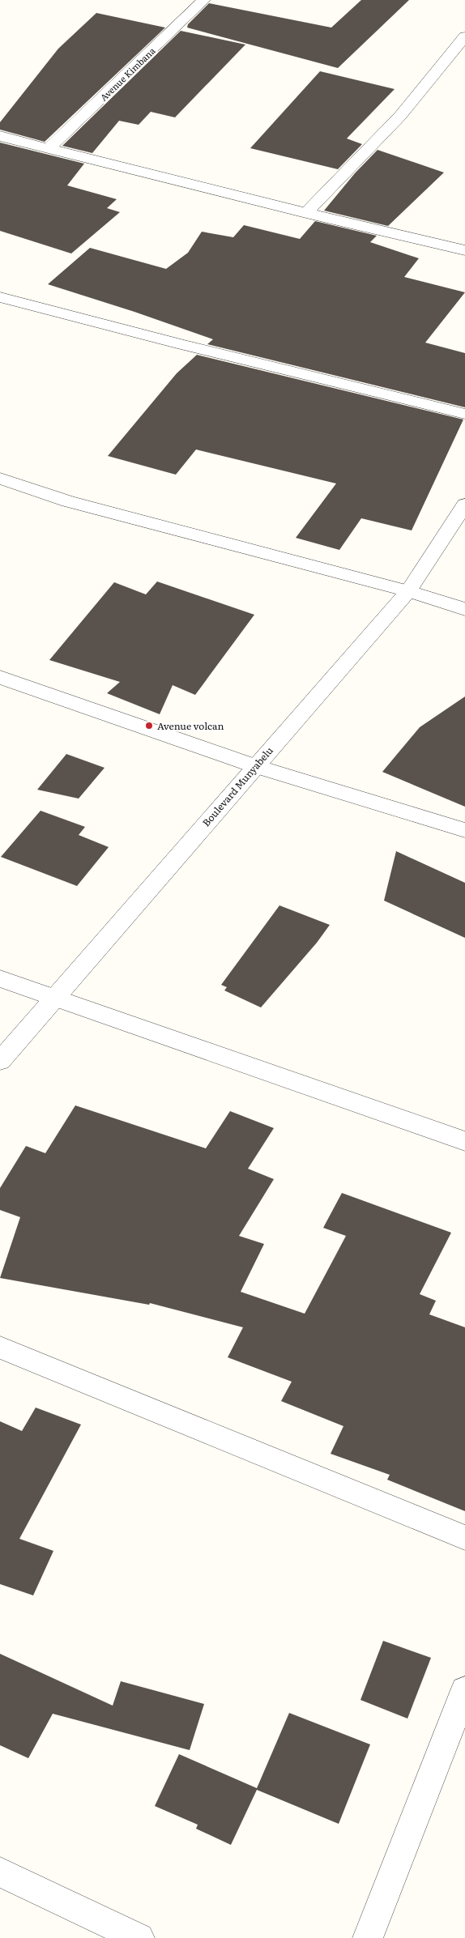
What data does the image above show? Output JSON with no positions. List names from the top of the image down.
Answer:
{
  "streets": {
    "street": ["Avenue Kimbana", "Boulevard Munyabelu"]
  },
  "places": ["Avenue volcan"]
}
